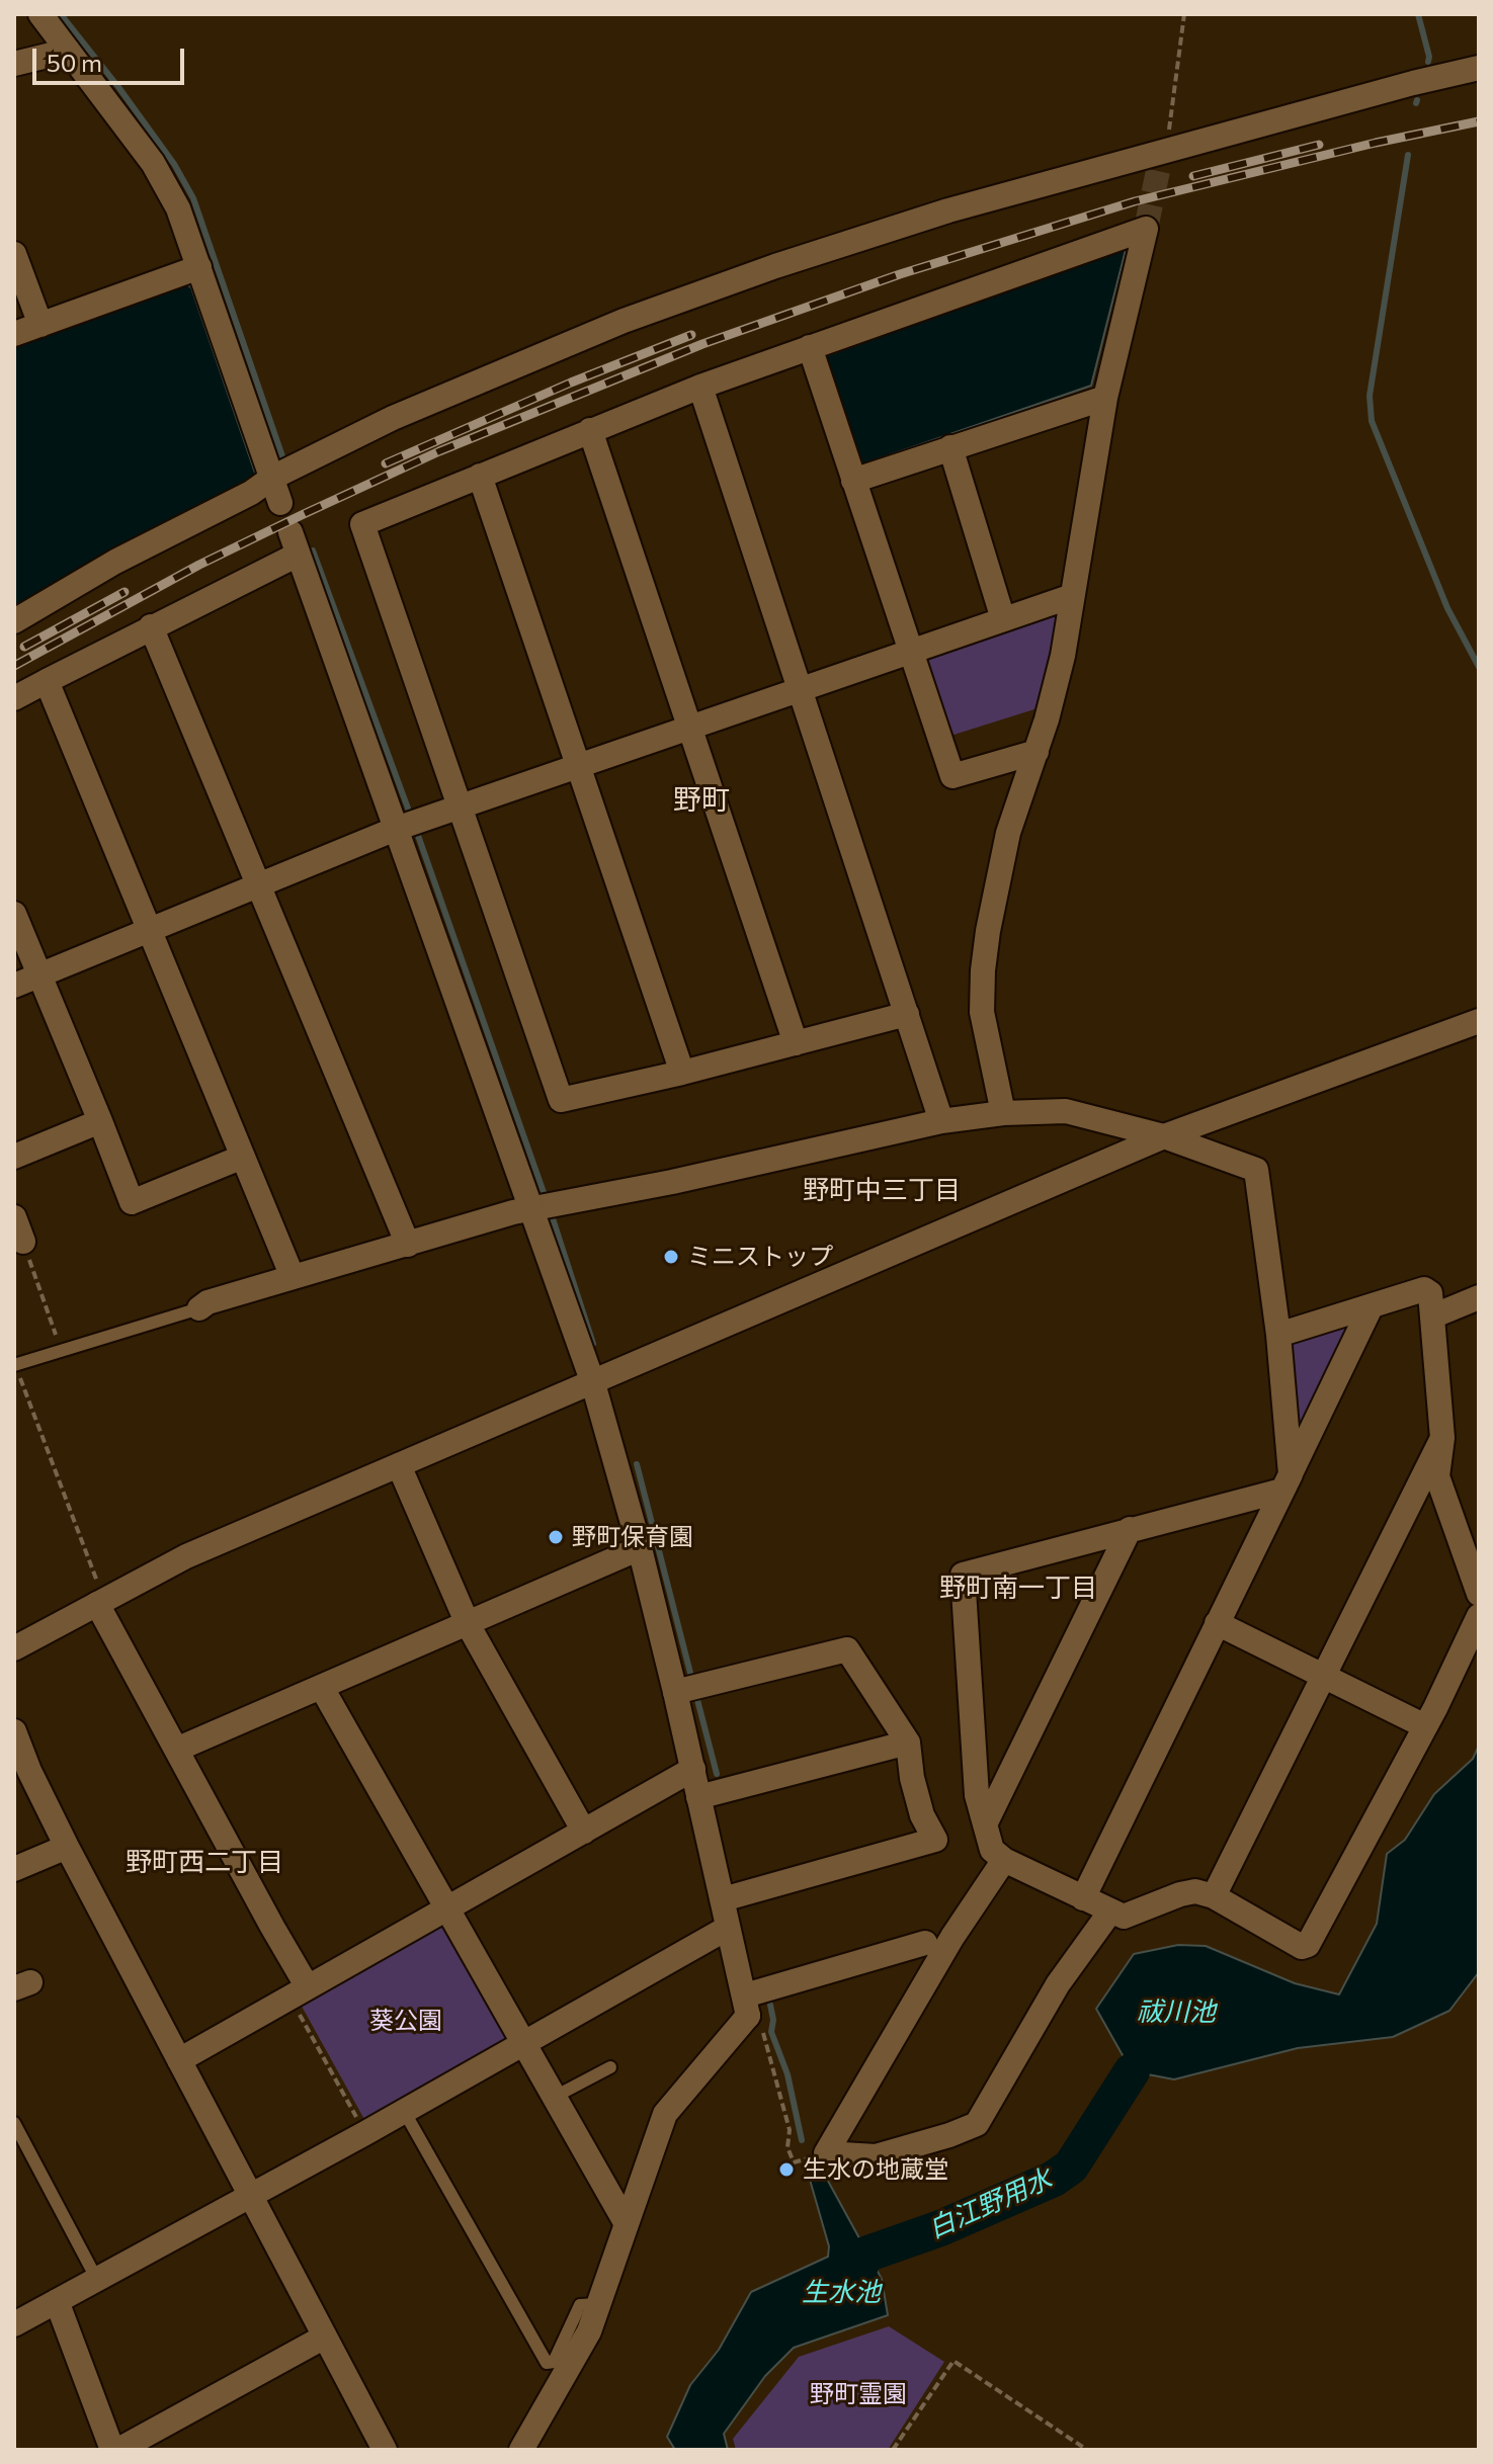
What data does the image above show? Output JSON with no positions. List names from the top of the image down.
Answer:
{
  "districts": [
    "野町",
    "野町中三丁目",
    "野町南一丁目",
    "野町西二丁目"
  ],
  "water": ["祓川池", "白江野用水", "生水池"],
  "parks": ["葵公園", "野町霊園"],
  "places": ["ミニストップ", "野町保育園", "生水の地蔵堂"],
  "scale_bar": "50 m"
}
